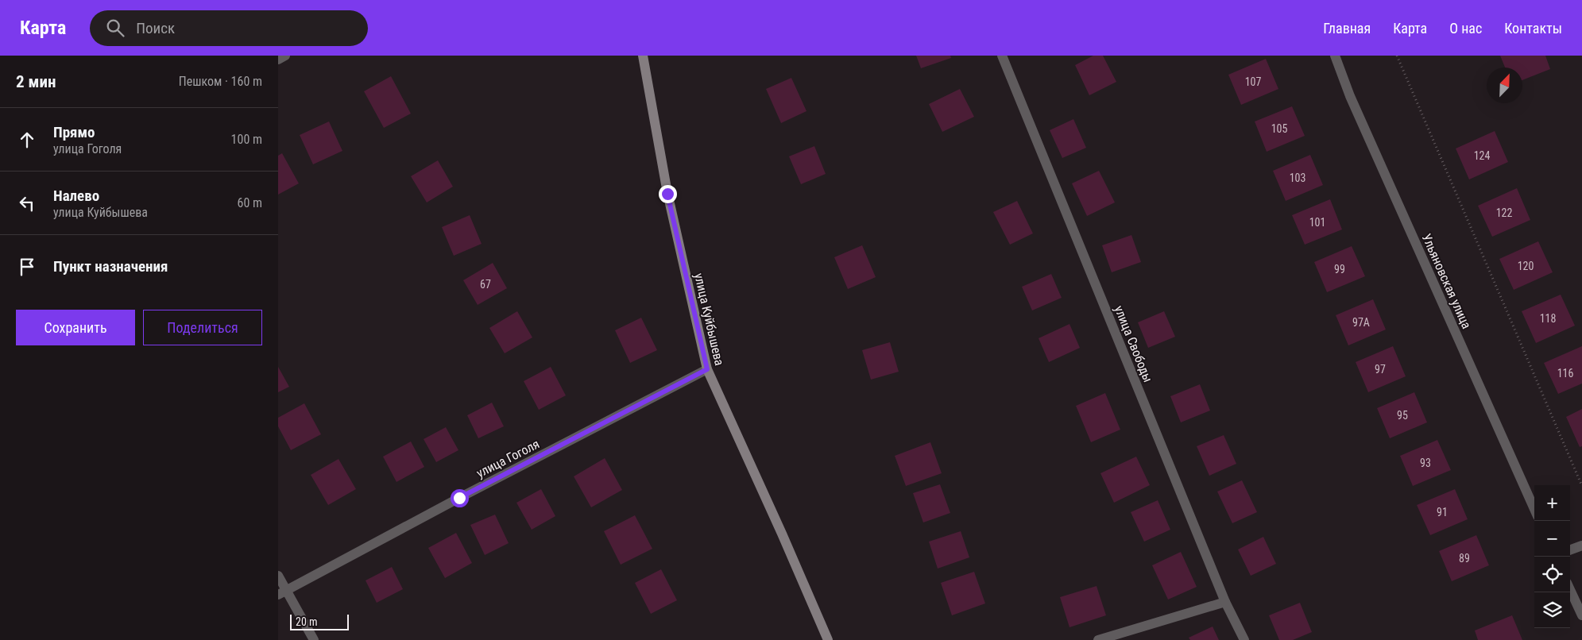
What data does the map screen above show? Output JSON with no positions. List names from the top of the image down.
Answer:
{
  "streets": {
    "main road": ["улица Куйбышева"],
    "street": ["Ульяновская улица", "улица Свободы", "улица Гоголя"]
  },
  "crossings": [
    ["улица Куйбышева", "улица Гоголя"]
  ],
  "house_numbers": [
    "107",
    "105",
    "124",
    "103",
    "122",
    "101",
    "120",
    "99",
    "67",
    "118",
    "97А",
    "97",
    "116",
    "95",
    "93",
    "91",
    "89"
  ],
  "scale_bar": "20 m",
  "north": "top right",
  "page": {
    "header": "Карта",
    "search": "Поиск",
    "nav": [
      "Главная",
      "Карта",
      "О нас",
      "Контакты"
    ],
    "heading": ["2 мин", "Пешком · 160 m"],
    "list": [
      ["Прямо", "улица Гоголя", "100 m"],
      ["Налево", "улица Куйбышева", "60 m"],
      "Пункт назначения"
    ],
    "buttons": ["Сохранить", "Поделиться"],
    "map_buttons": ["+", "−"],
    "scale": "20 m"
  }
}
